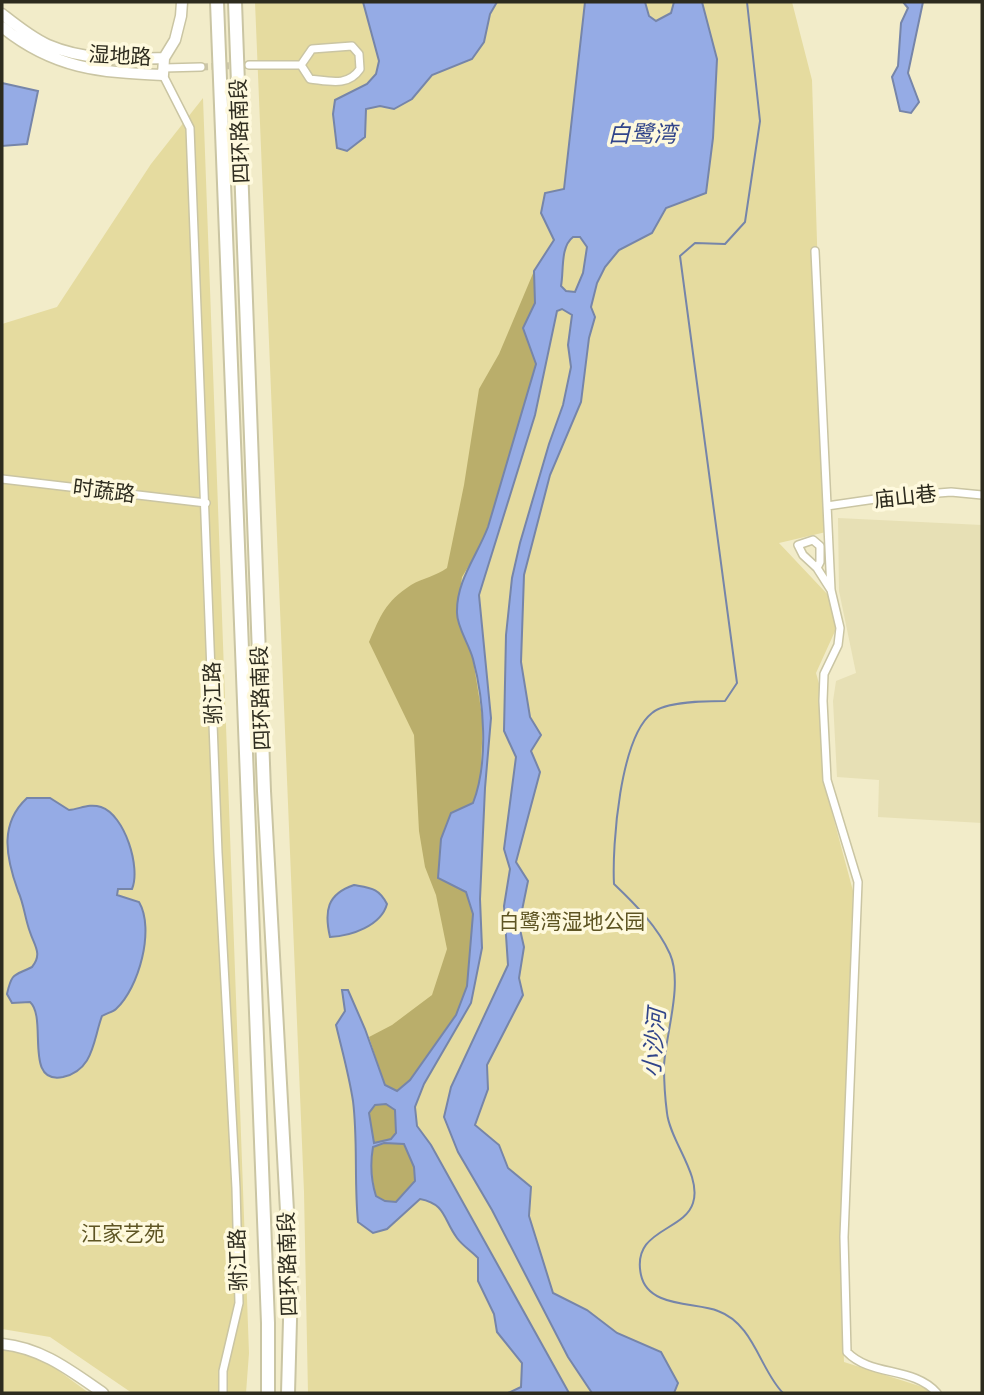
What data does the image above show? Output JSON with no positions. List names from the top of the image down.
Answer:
{
  "streets": {
    "highway": ["四环路南段"],
    "street": [
      "湿地路",
      "时蔬路",
      "庙山巷",
      "驸江路"
    ]
  },
  "crossings": [
    ["湿地路", "驸江路"],
    ["时蔬路", "驸江路"]
  ],
  "water": ["白鹭湾", "小沙河"],
  "parks": ["白鹭湾湿地公园", "江家艺苑"]
}
